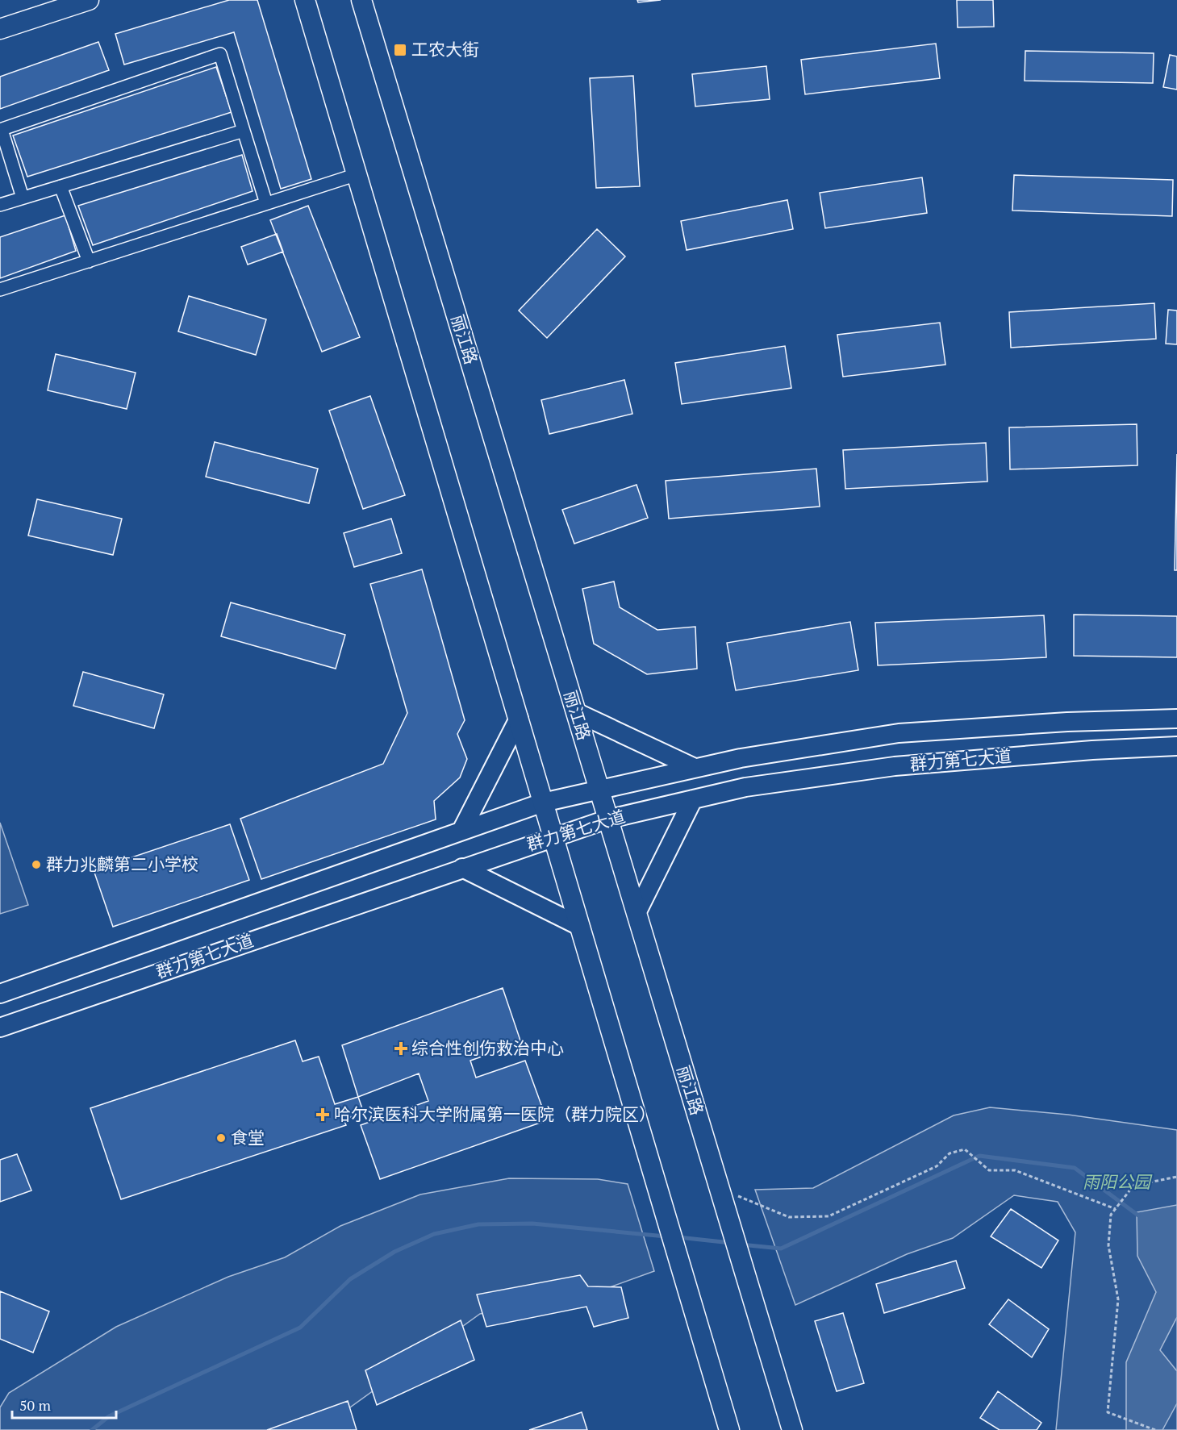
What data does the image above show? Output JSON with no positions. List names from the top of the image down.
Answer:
{
  "streets": {
    "main road": ["丽江路", "群力第七大道"]
  },
  "crossings": [
    ["丽江路", "群力第七大道"]
  ],
  "parks": ["雨阳公园"],
  "places": {
    "transit": ["工农大街"],
    "other": ["群力兆麟第二小学校", "食堂"],
    "health": ["综合性创伤救治中心", "哈尔滨医科大学附属第一医院（群力院区）"]
  },
  "scale_bar": "50 m"
}
